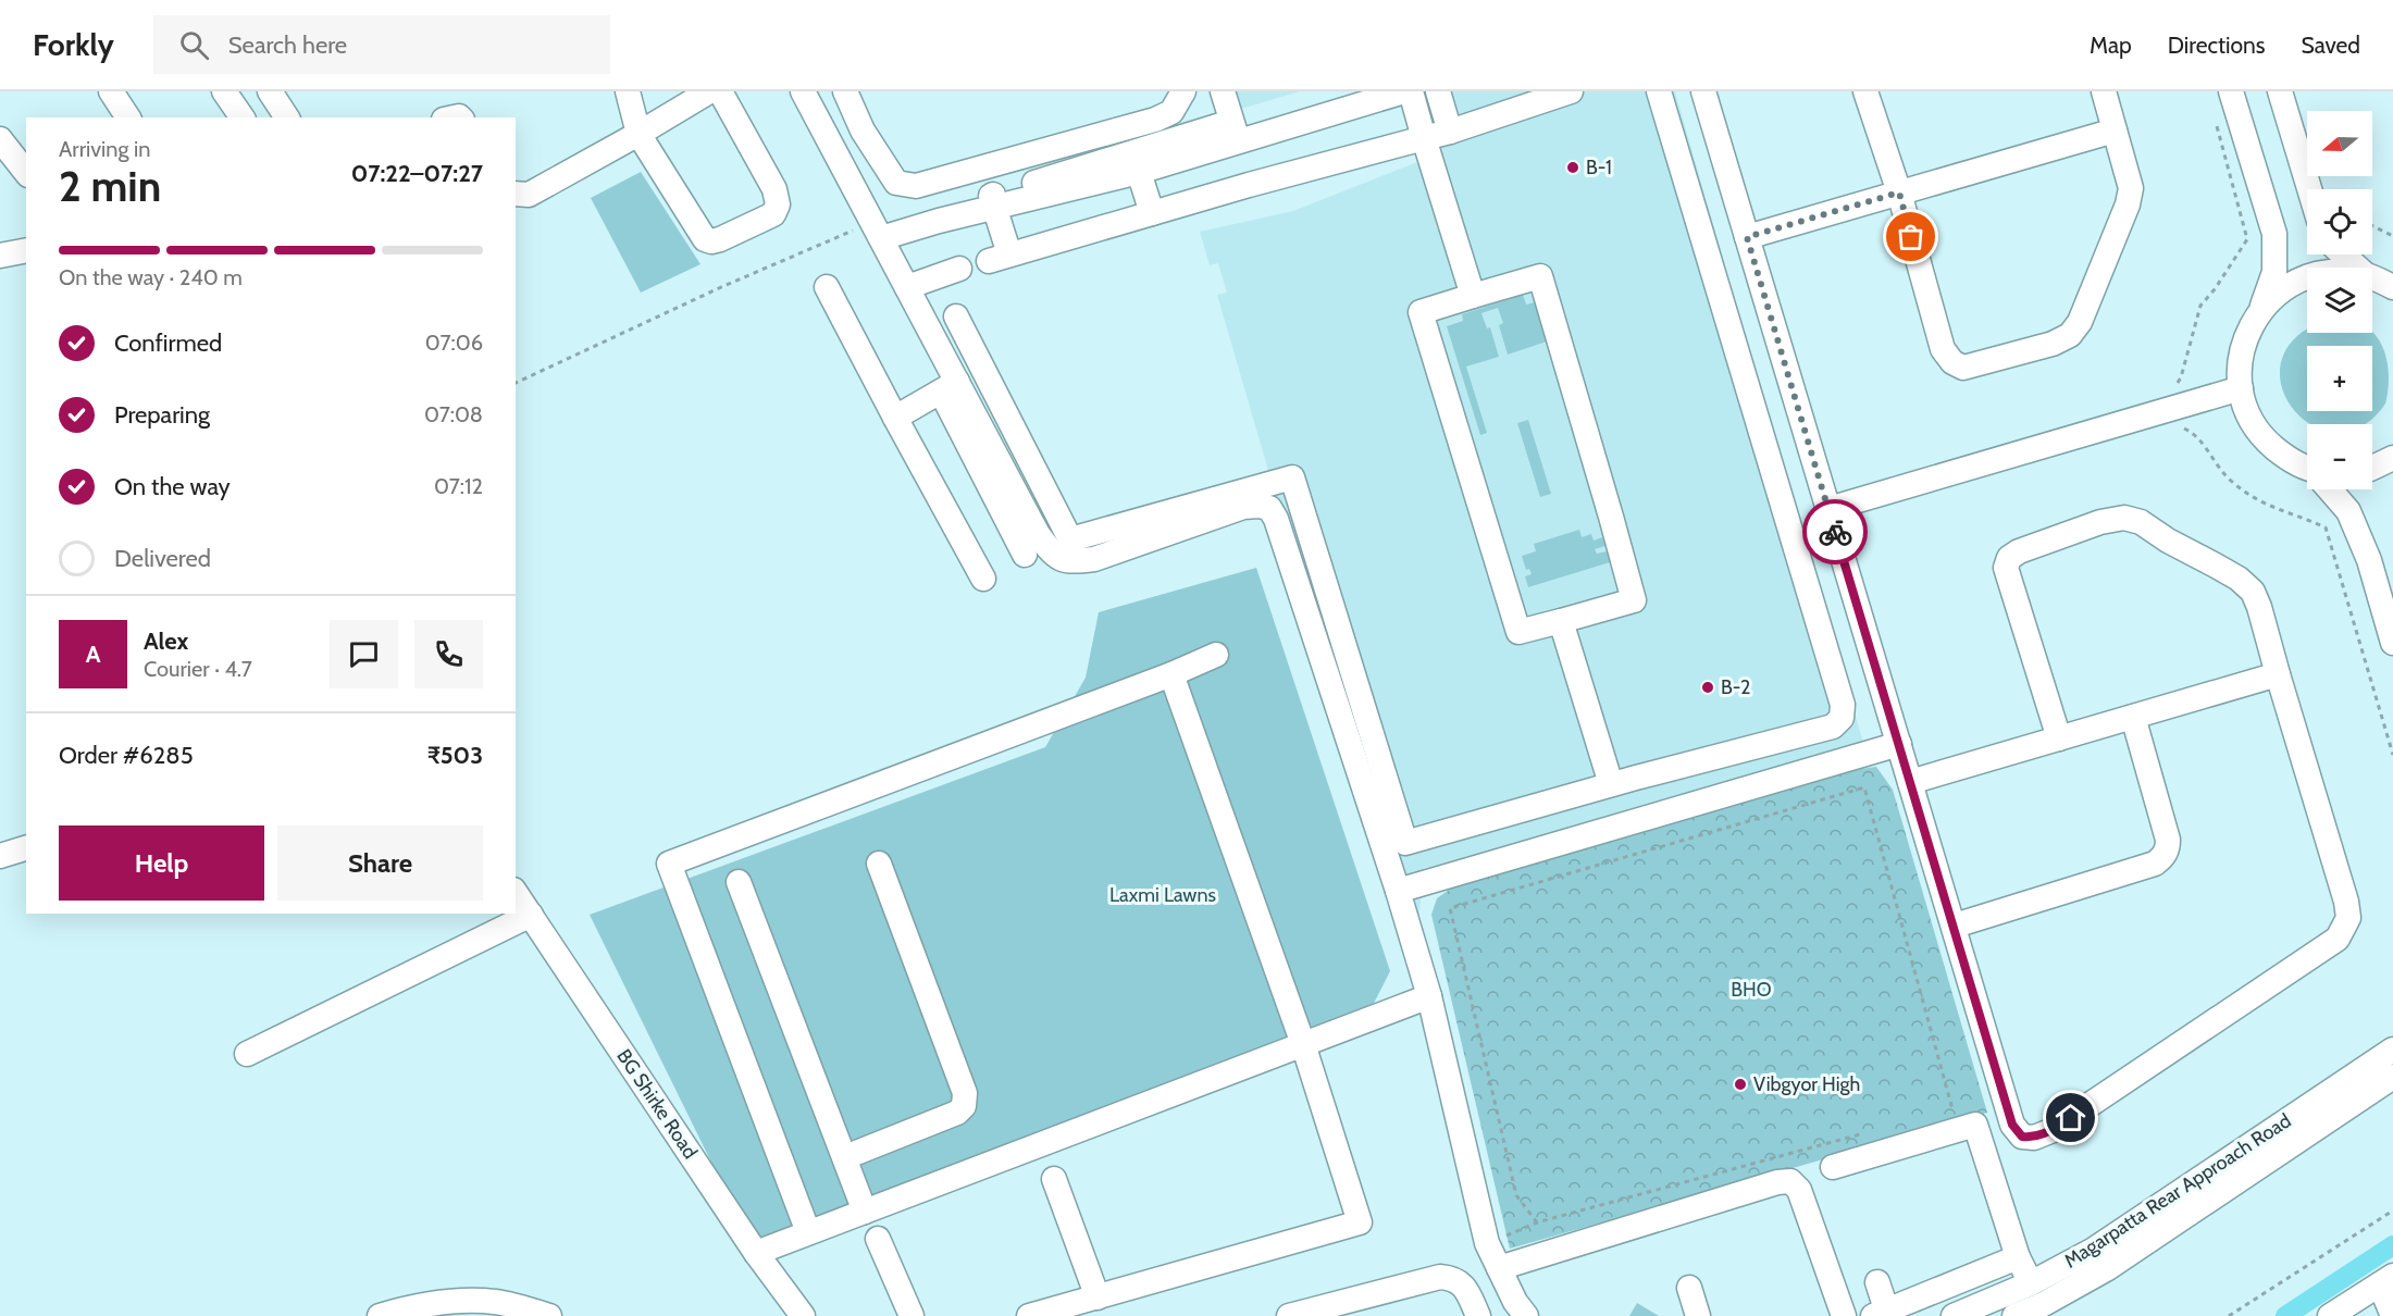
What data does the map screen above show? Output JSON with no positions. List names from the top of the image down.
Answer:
{
  "streets": {
    "street": ["BG Shirke Road", "Magarpatta Rear Approach Road"]
  },
  "parks": ["Laxmi Lawns", "BHO"],
  "places": ["B-1", "B-2", "Vibgyor High"],
  "north": "left",
  "page": {
    "header": "Forkly",
    "search": "Search here",
    "nav": ["Map", "Directions", "Saved"],
    "map_buttons": ["+", "−"],
    "heading": ["2 min", "Arriving in", "07:22–07:27"],
    "panel": [
      "Alex",
      "Courier · 4.7",
      "Order #6285",
      "₹503"
    ],
    "bar": "On the way · 240 m",
    "list": [
      ["Confirmed", "07:06"],
      ["Preparing", "07:08"],
      ["On the way", "07:12"],
      "Delivered"
    ],
    "round": "A",
    "buttons": ["Help", "Share"]
  }
}
